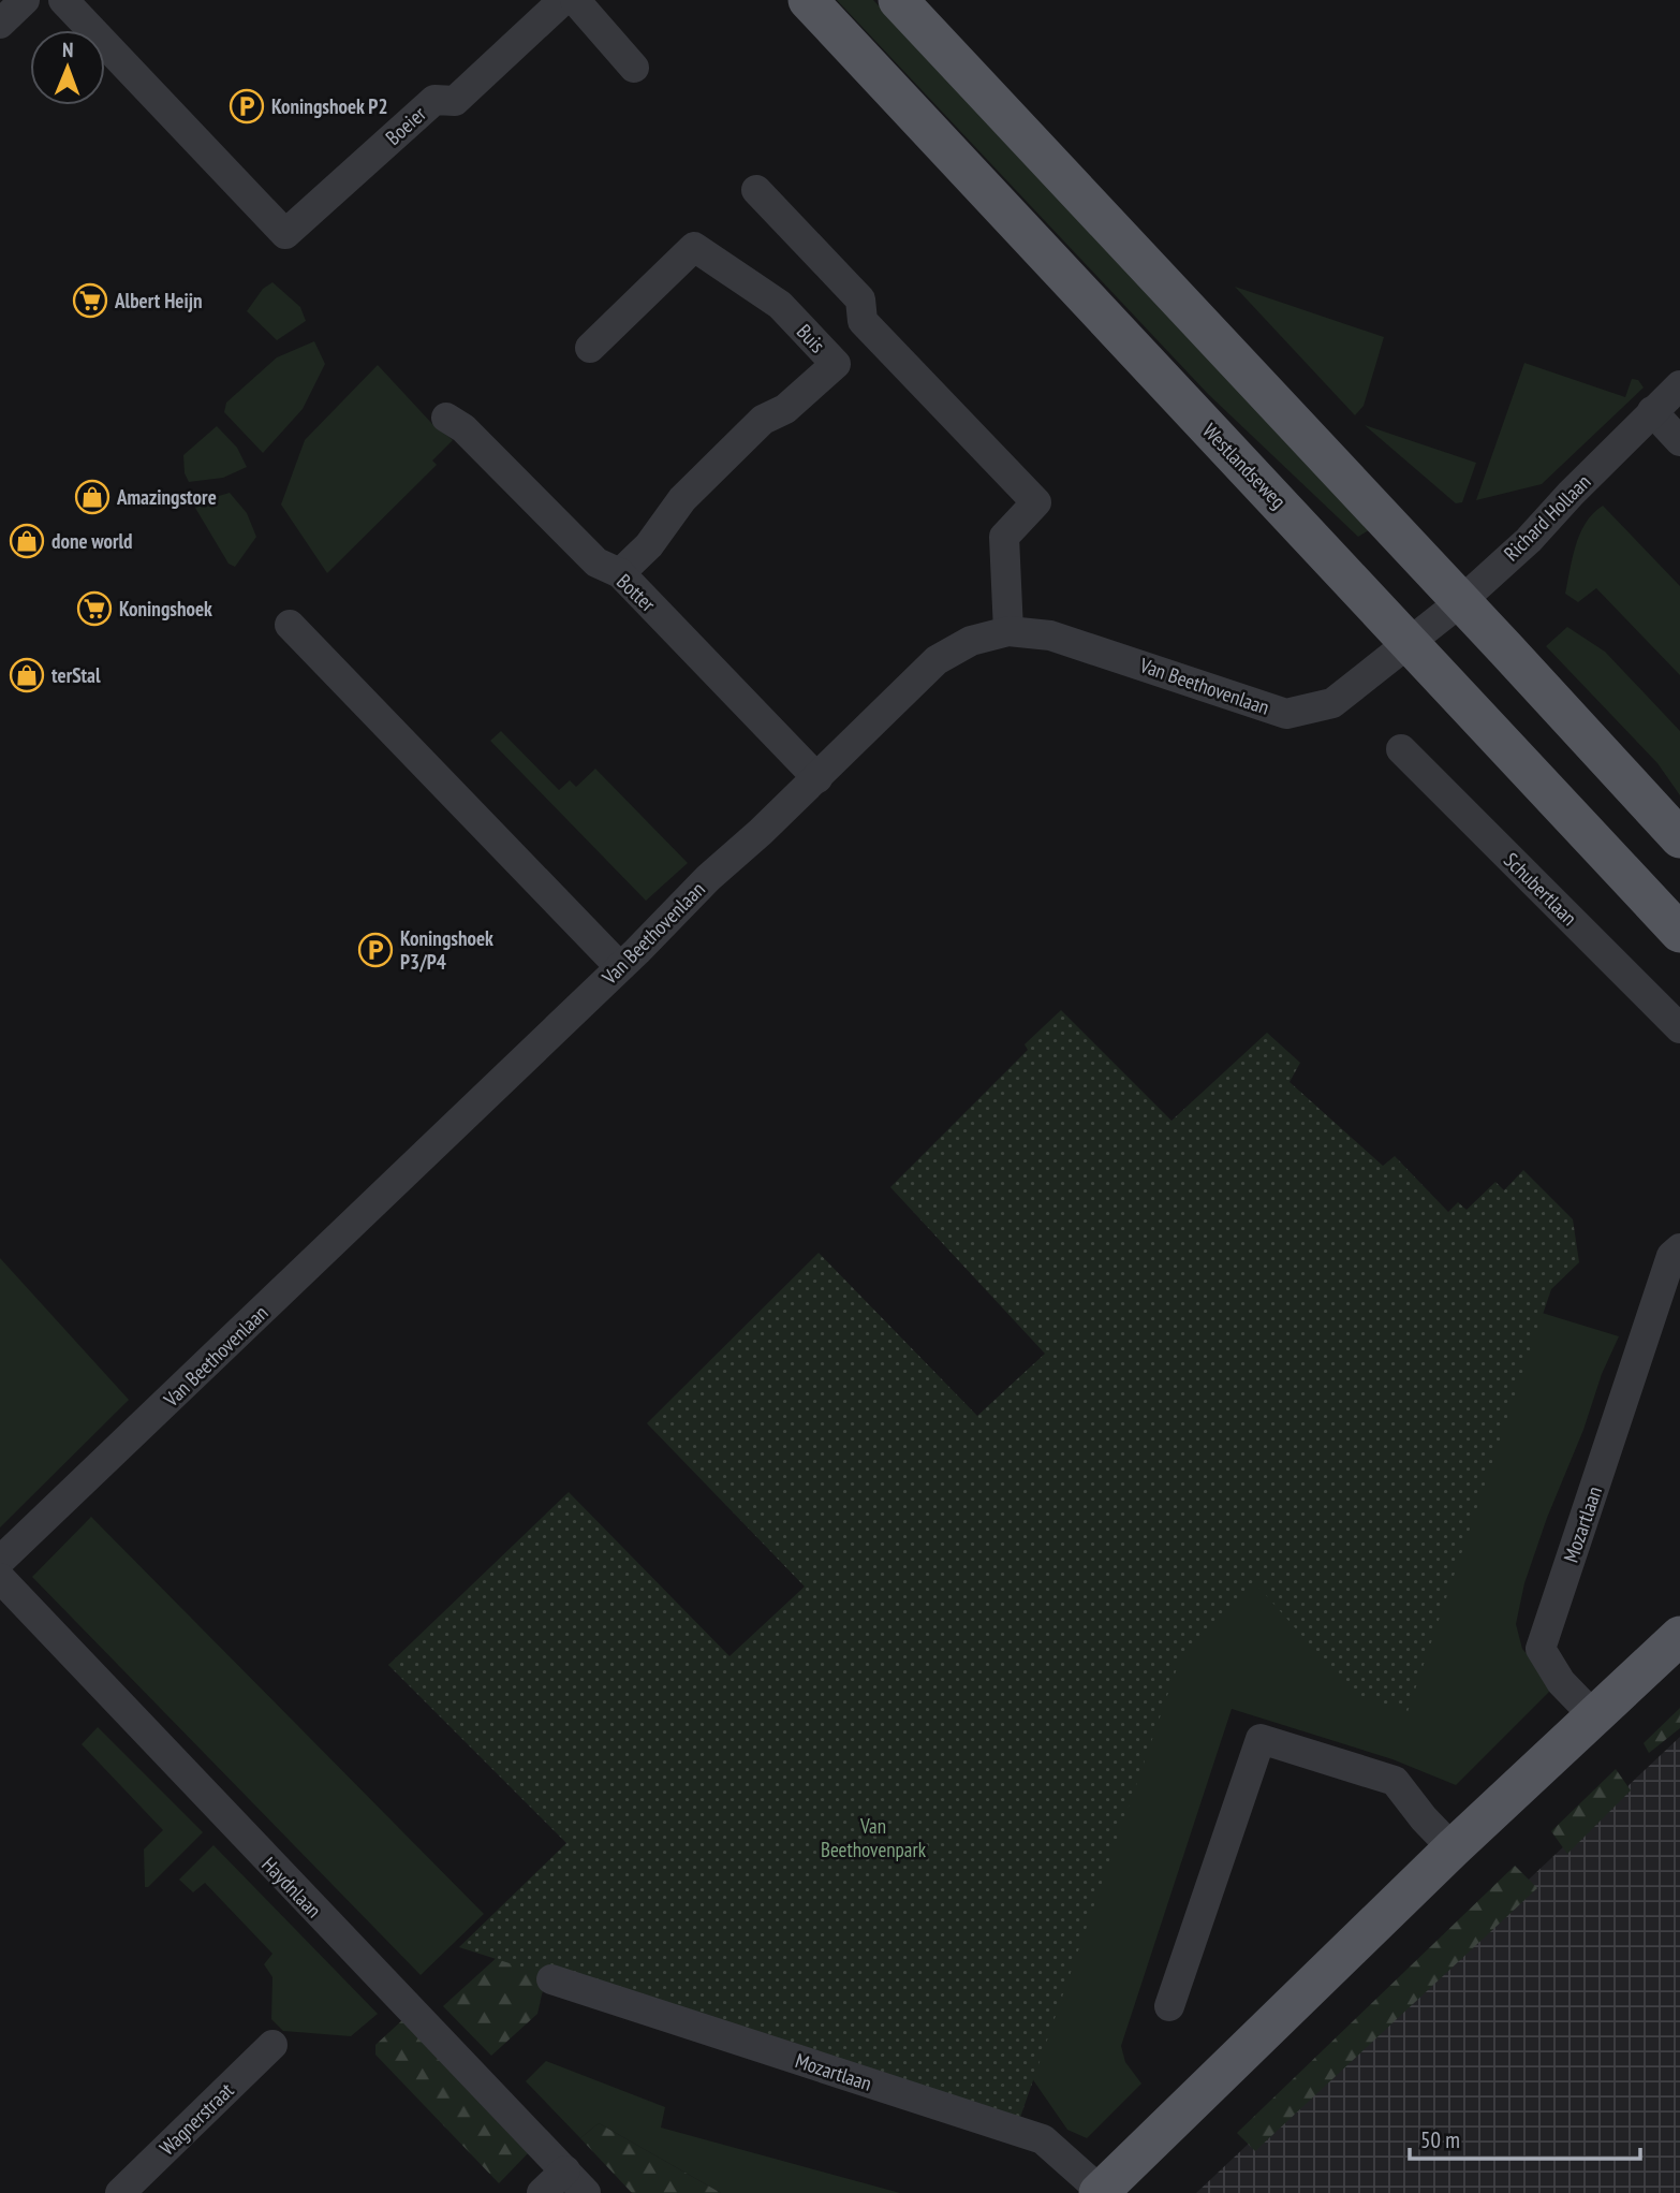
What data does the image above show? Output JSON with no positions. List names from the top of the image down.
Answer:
{
  "streets": {
    "main road": ["Westlandseweg", "Mozartlaan"],
    "street": [
      "Boeier",
      "Buis",
      "Richard Hollaan",
      "Botter",
      "Van Beethovenlaan",
      "Schubertlaan",
      "Haydnlaan",
      "Wagnerstraat"
    ]
  },
  "crossings": [
    ["Buis", "Botter"],
    ["Westlandseweg", "Richard Hollaan"],
    ["Westlandseweg", "Van Beethovenlaan"],
    ["Richard Hollaan", "Van Beethovenlaan"],
    ["Botter", "Van Beethovenlaan"]
  ],
  "parks": ["Van Beethovenpark"],
  "places": {
    "parking": ["Koningshoek P2", "Koningshoek P3/P4"],
    "supermarket": ["Albert Heijn", "Koningshoek"],
    "shop": ["Amazingstore", "done world", "terStal"]
  },
  "scale_bar": "50 m",
  "north": "top"
}
